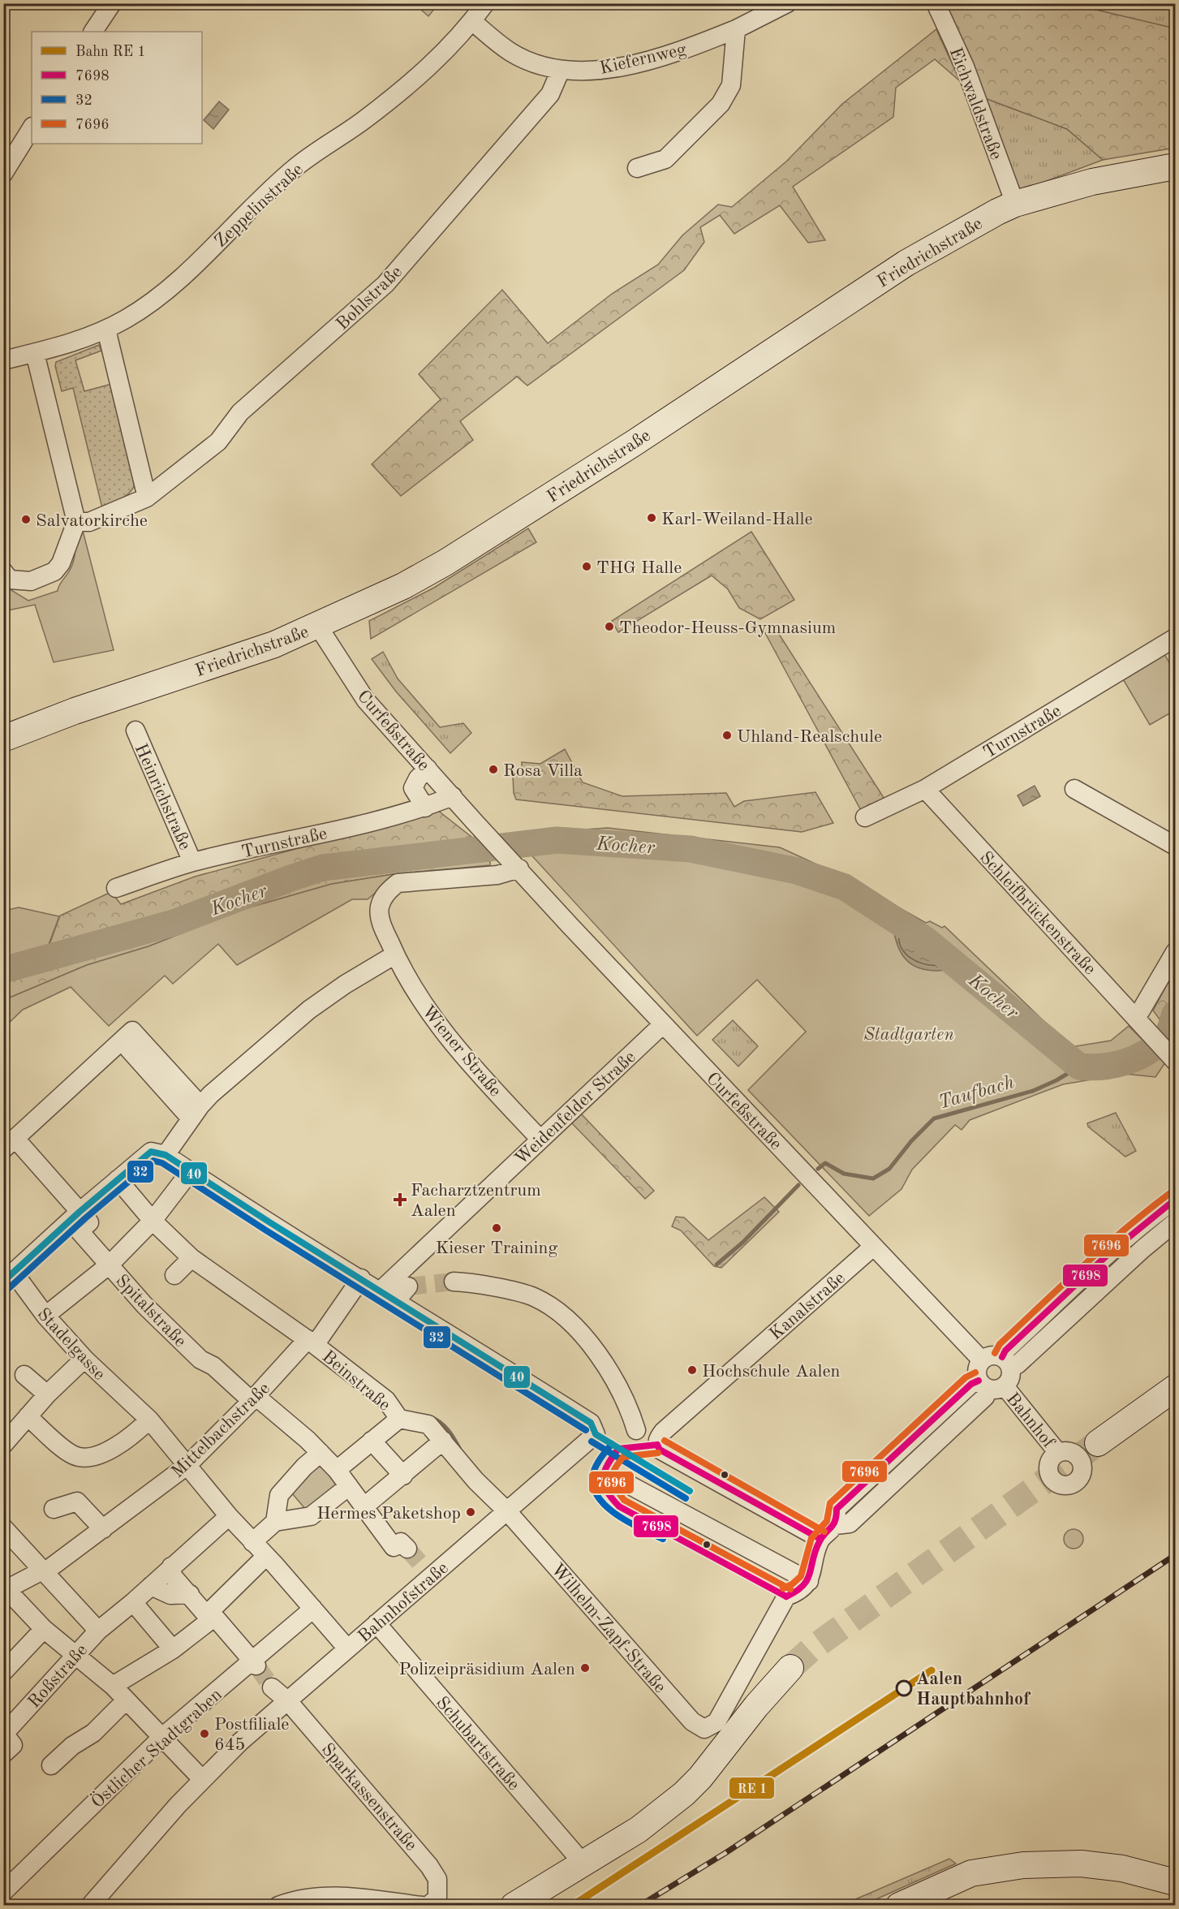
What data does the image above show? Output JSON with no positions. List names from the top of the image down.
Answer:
{
  "streets": {
    "main road": ["Friedrichstraße"],
    "street": [
      "Kiefernweg",
      "Eichwaldstraße",
      "Zeppelinstraße",
      "Bohlstraße",
      "Curfeßstraße",
      "Turnstraße",
      "Heinrichstraße",
      "Schleifbrückenstraße",
      "Wiener Straße",
      "Weidenfelder Straße",
      "Kanalstraße",
      "Spitalstraße",
      "Stadelgasse",
      "Beinstraße",
      "Bahnhof",
      "Mittelbachstraße",
      "Bahnhofstraße",
      "Wilhelm-Zapf-Straße",
      "Roßstraße",
      "Schubartstraße",
      "Östlicher Stadtgraben",
      "Sparkassenstraße"
    ]
  },
  "crossings": [
    ["Kiefernweg", "Zeppelinstraße"],
    ["Kiefernweg", "Bohlstraße"],
    ["Eichwaldstraße", "Friedrichstraße"],
    ["Friedrichstraße", "Curfeßstraße"],
    ["Curfeßstraße", "Turnstraße"],
    ["Curfeßstraße", "Wiener Straße"],
    ["Curfeßstraße", "Weidenfelder Straße"],
    ["Curfeßstraße", "Kanalstraße"],
    ["Curfeßstraße", "Bahnhof"],
    ["Turnstraße", "Heinrichstraße"],
    ["Turnstraße", "Schleifbrückenstraße"],
    ["Wiener Straße", "Weidenfelder Straße"],
    ["Spitalstraße", "Mittelbachstraße"],
    ["Stadelgasse", "Mittelbachstraße"],
    ["Stadelgasse", "Bahnhofstraße"],
    ["Stadelgasse", "Roßstraße"],
    ["Stadelgasse", "Östlicher Stadtgraben"],
    ["Beinstraße", "Mittelbachstraße"],
    ["Beinstraße", "Bahnhofstraße"],
    ["Beinstraße", "Wilhelm-Zapf-Straße"],
    ["Bahnhofstraße", "Wilhelm-Zapf-Straße"],
    ["Bahnhofstraße", "Schubartstraße"],
    ["Bahnhofstraße", "Sparkassenstraße"]
  ],
  "water": ["Kocher", "Taufbach"],
  "parks": ["Stadtgarten"],
  "places": {
    "other": [
      "Karl-Weiland-Halle",
      "Salvatorkirche",
      "THG Halle",
      "Theodor-Heuss-Gymnasium",
      "Uhland-Realschule",
      "Rosa Villa",
      "Kieser Training",
      "Hochschule Aalen",
      "Hermes Paketshop",
      "Polizeipräsidium Aalen",
      "Aalen Hauptbahnhof",
      "Postfiliale 645"
    ],
    "health": ["Facharztzentrum Aalen"]
  },
  "lines": [
    "transit line 40",
    "transit line 32",
    "transit line 7696",
    "transit line 7698"
  ],
  "legend": [
    "Bahn RE 1",
    "7698",
    "32",
    "7696"
  ]
}
